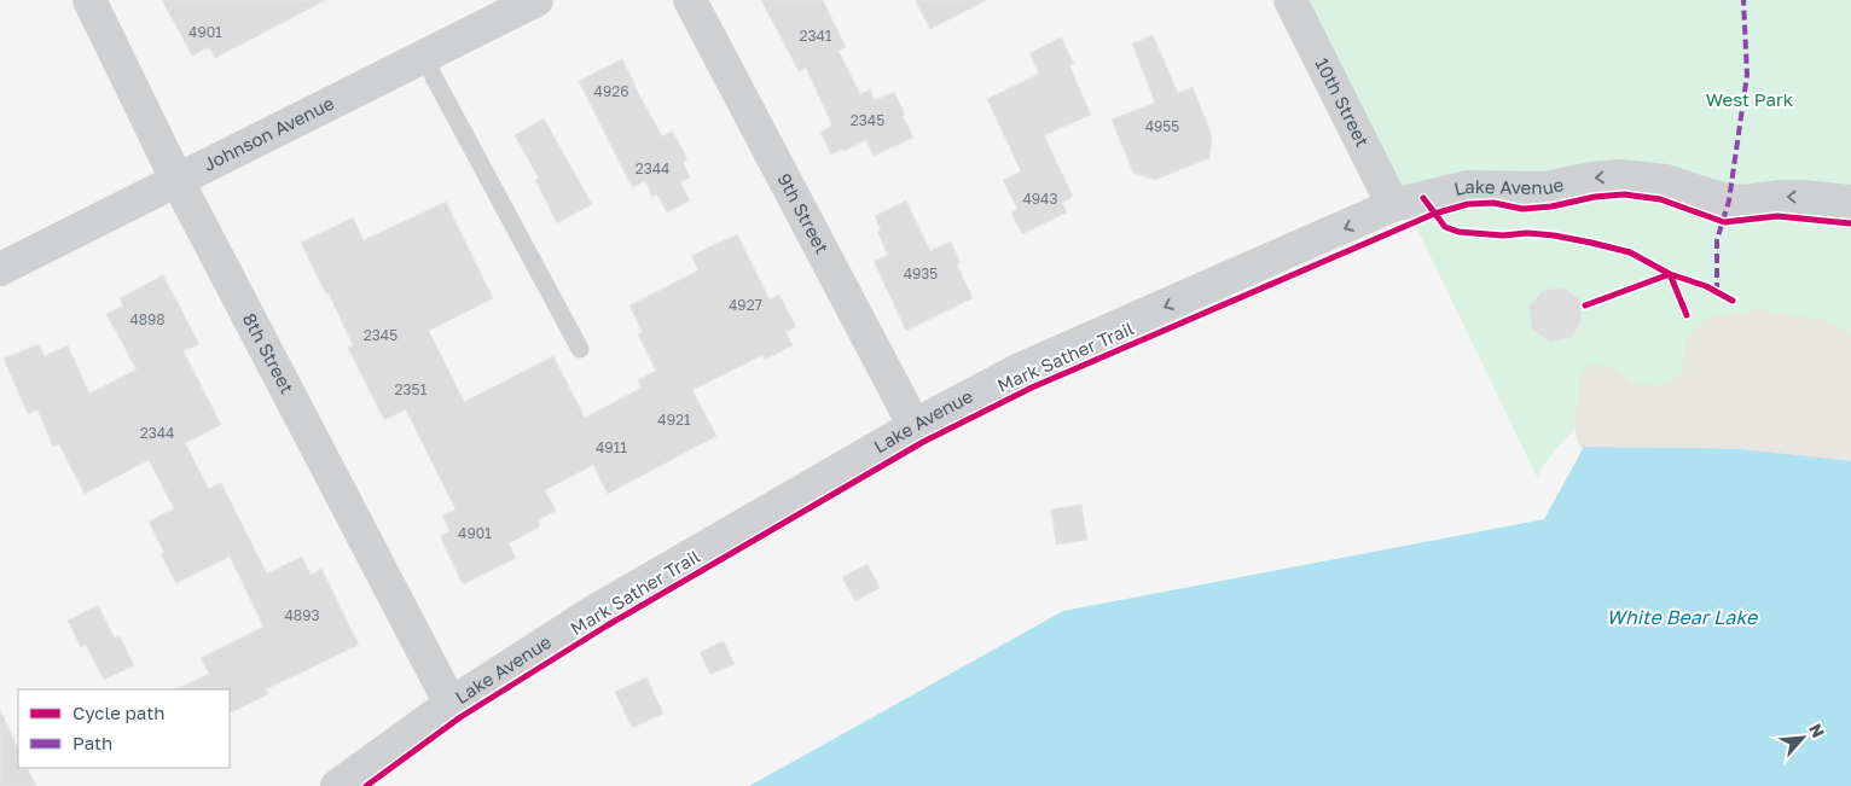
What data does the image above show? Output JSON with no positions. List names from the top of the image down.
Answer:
{
  "streets": {
    "street": [
      "10th Street",
      "Johnson Avenue",
      "Lake Avenue",
      "9th Street",
      "8th Street"
    ],
    "cycle path": ["Mark Sather Trail"]
  },
  "crossings": [
    ["10th Street", "Lake Avenue"],
    ["Johnson Avenue", "8th Street"],
    ["Lake Avenue", "9th Street"],
    ["Lake Avenue", "8th Street"]
  ],
  "one_way": ["Lake Avenue"],
  "water": ["White Bear Lake"],
  "parks": ["West Park"],
  "house_numbers": [
    "4901",
    "2341",
    "4926",
    "2345",
    "4955",
    "2344",
    "4943",
    "4935",
    "4927",
    "4898",
    "2345",
    "2351",
    "4921",
    "2344",
    "4911",
    "4901",
    "4893"
  ],
  "legend": ["Cycle path", "Path"],
  "north": "top right"
}
